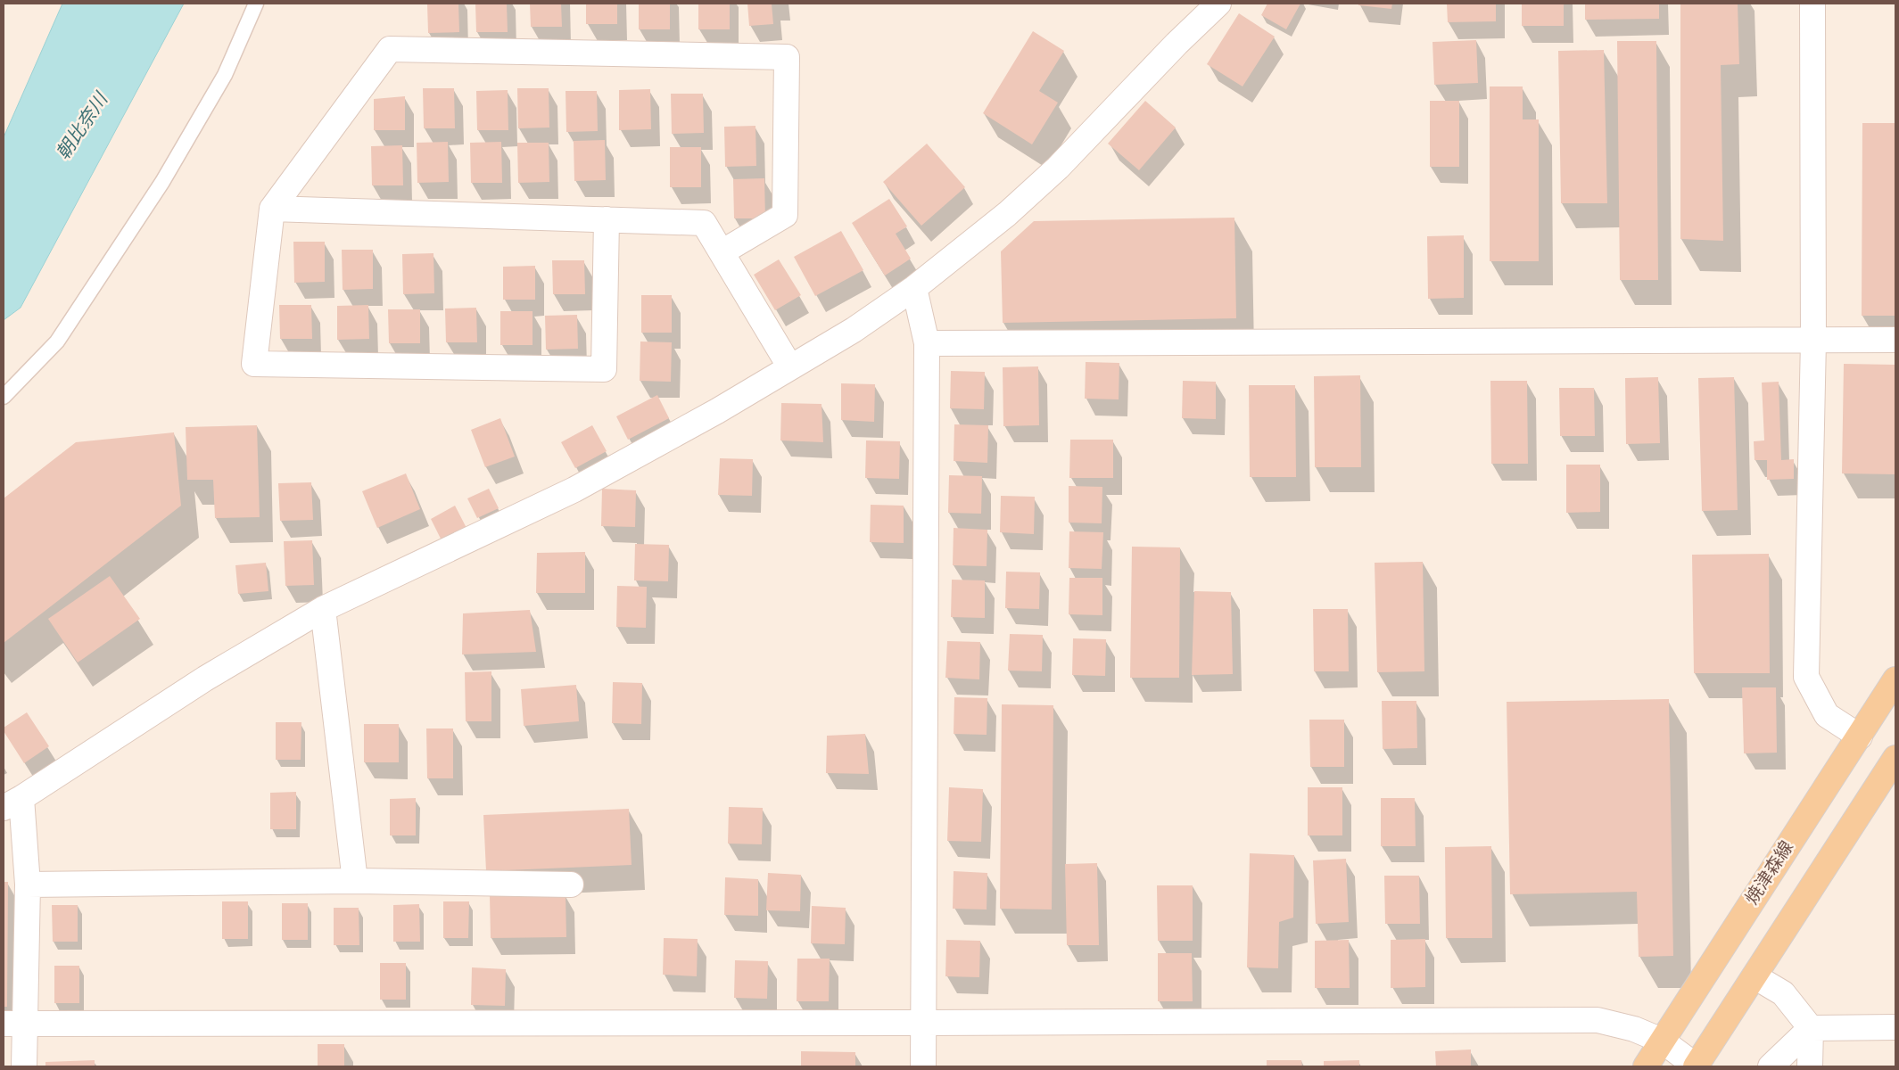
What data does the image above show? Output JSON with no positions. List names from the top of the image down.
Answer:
{
  "streets": {
    "main road": ["焼津森線"]
  },
  "water": ["朝比奈川"]
}
